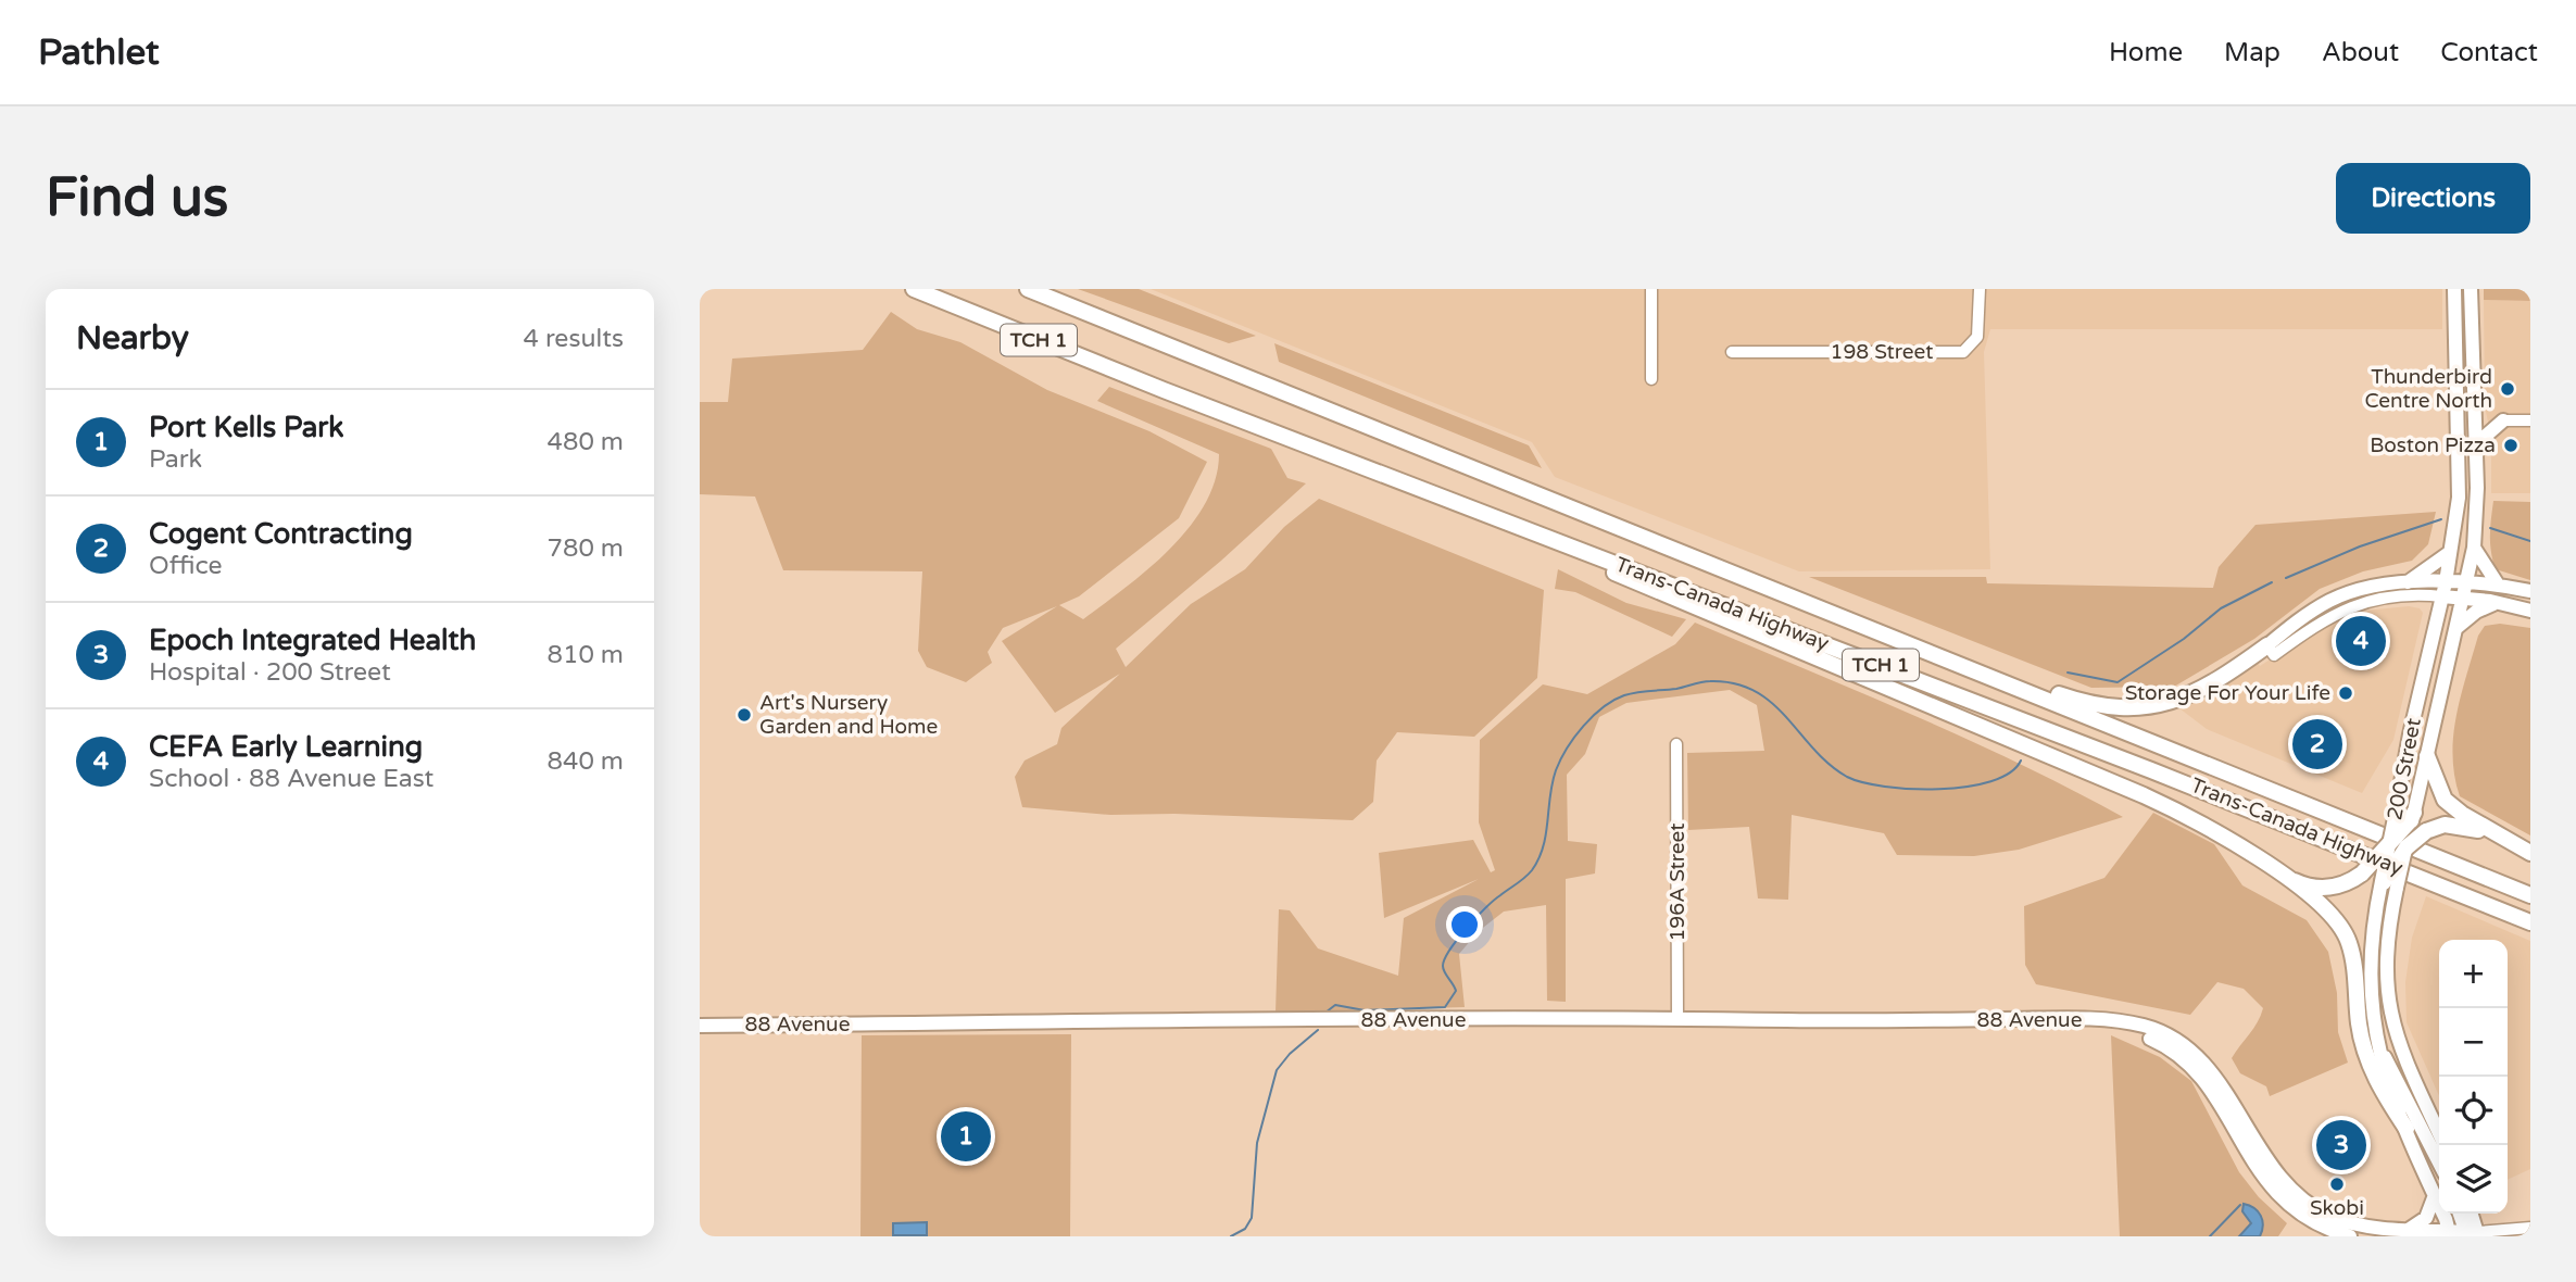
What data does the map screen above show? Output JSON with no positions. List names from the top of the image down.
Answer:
{
  "streets": {
    "highway": ["TCH 1", "Trans-Canada Highway"],
    "main road": ["200 Street", "88 Avenue"],
    "street": ["198 Street", "196A Street"]
  },
  "crossings": [
    ["196A Street", "88 Avenue"]
  ],
  "places": [
    "Thunderbird Centre North",
    "Boston Pizza",
    "Storage For Your Life",
    "Art's Nursery Garden and Home",
    "Skobi"
  ],
  "page": {
    "header": "Pathlet",
    "nav": [
      "Home",
      "Map",
      "About",
      "Contact"
    ],
    "buttons": "Directions",
    "title": "Find us",
    "heading": ["Nearby", "4 results"],
    "list": [
      {
        "mark": "1",
        "name": "Port Kells Park",
        "note": "Park",
        "value": "480 m"
      },
      {
        "mark": "2",
        "name": "Cogent Contracting",
        "note": "Office",
        "value": "780 m"
      },
      {
        "mark": "3",
        "name": "Epoch Integrated Health",
        "note": "Hospital · 200 Street",
        "value": "810 m"
      },
      {
        "mark": "4",
        "name": "CEFA Early Learning",
        "note": "School · 88 Avenue East",
        "value": "840 m"
      }
    ],
    "pins": [
      "4",
      "2",
      "1",
      "3"
    ],
    "map_buttons": ["+", "−"]
  }
}
